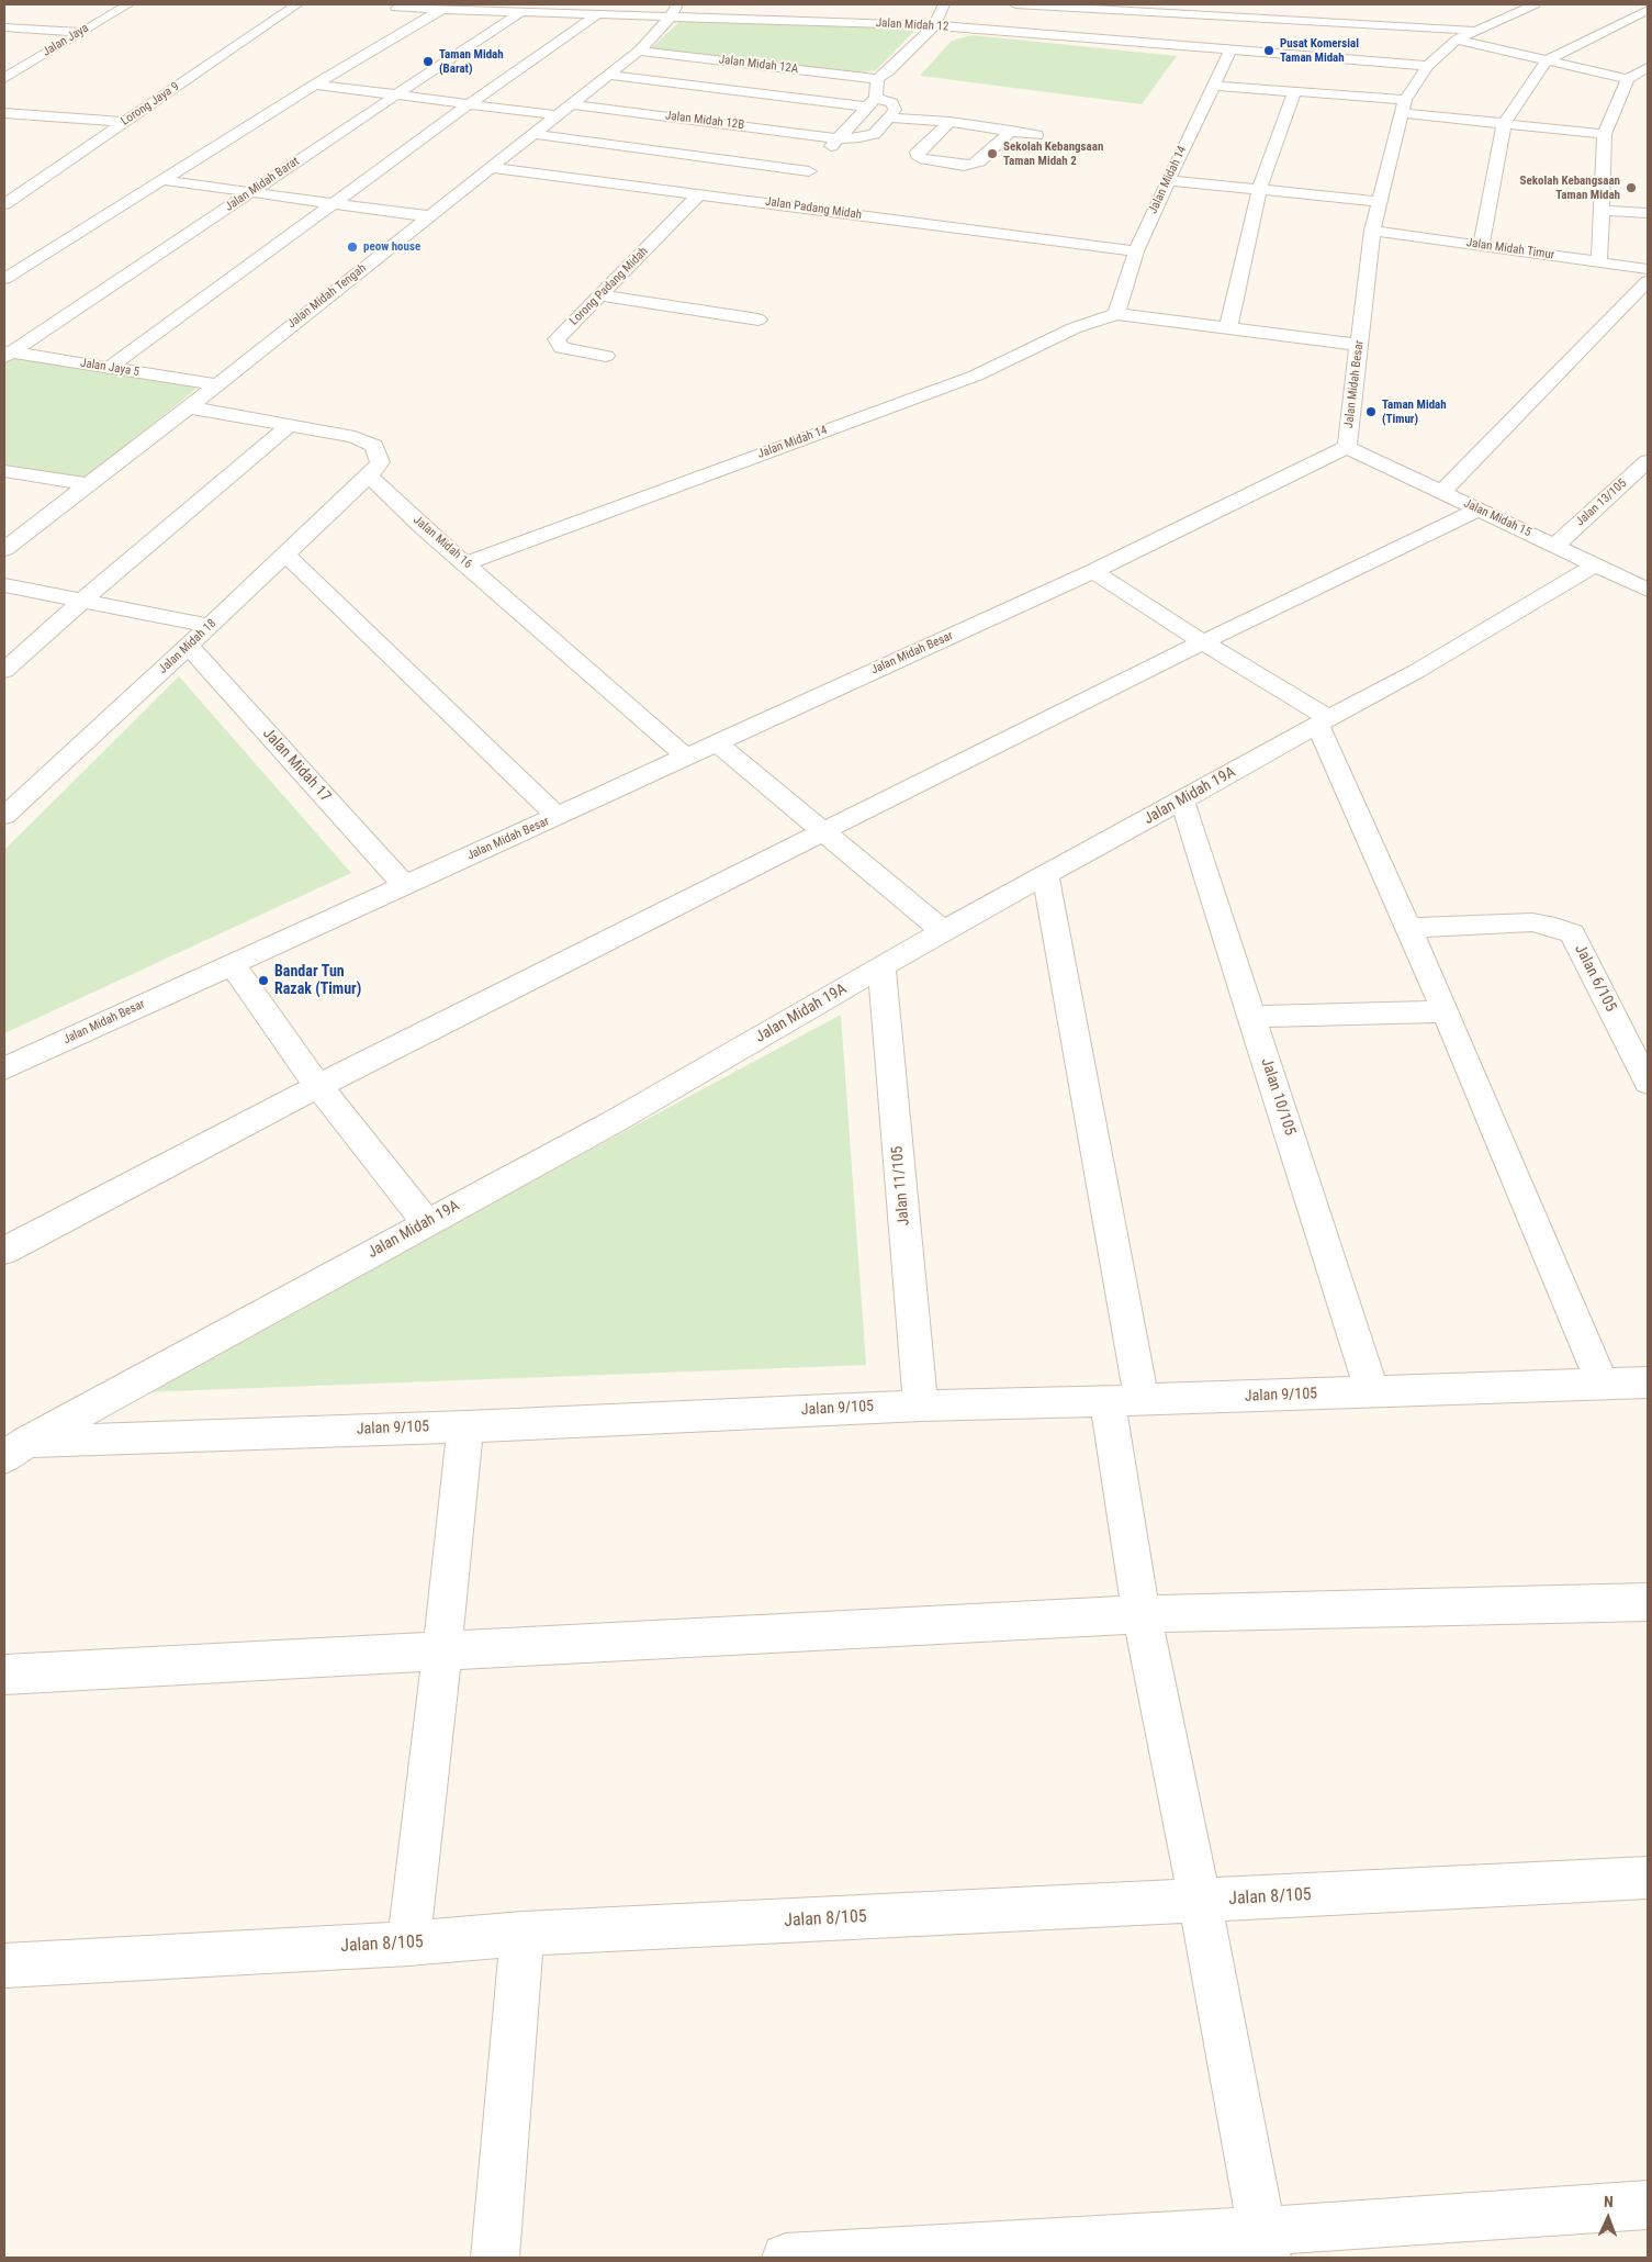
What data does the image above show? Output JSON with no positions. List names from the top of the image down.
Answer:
{
  "streets": {
    "street": [
      "Jalan Midah 12",
      "Jalan Jaya",
      "Jalan Midah 12A",
      "Lorong Jaya 9",
      "Jalan Midah 12B",
      "Jalan Midah 14",
      "Jalan Midah Barat",
      "Jalan Padang Midah",
      "Jalan Midah Timur",
      "Lorong Padang Midah",
      "Jalan Midah Tengah",
      "Jalan Jaya 5",
      "Jalan Midah Besar",
      "Jalan 13/105",
      "Jalan Midah 15",
      "Jalan Midah 16",
      "Jalan Midah 18",
      "Jalan Midah 17",
      "Jalan Midah 19A",
      "Jalan 6/105",
      "Jalan 10/105",
      "Jalan 11/105",
      "Jalan 9/105",
      "Jalan 8/105"
    ]
  },
  "crossings": [
    ["Jalan Midah 12", "Jalan Midah 14"],
    ["Jalan Midah 12", "Jalan Midah Barat"],
    ["Jalan Midah 12", "Jalan Midah Tengah"],
    ["Jalan Midah 12", "Jalan Midah Besar"],
    ["Jalan Midah 12A", "Jalan Midah Tengah"],
    ["Jalan Midah 12B", "Jalan Midah Tengah"],
    ["Jalan Midah 14", "Jalan Padang Midah"],
    ["Jalan Midah 14", "Jalan Midah Besar"],
    ["Jalan Midah 14", "Jalan Midah 16"],
    ["Jalan Midah Barat", "Jalan Jaya 5"],
    ["Jalan Padang Midah", "Lorong Padang Midah"],
    ["Jalan Padang Midah", "Jalan Midah Tengah"],
    ["Jalan Midah Timur", "Jalan Midah Besar"],
    ["Jalan Midah Tengah", "Jalan Jaya 5"],
    ["Jalan Midah Besar", "Jalan Midah 15"],
    ["Jalan Midah Besar", "Jalan Midah 16"],
    ["Jalan Midah Besar", "Jalan Midah 17"],
    ["Jalan 13/105", "Jalan Midah 15"],
    ["Jalan Midah 15", "Jalan Midah 19A"],
    ["Jalan Midah 16", "Jalan Midah 18"],
    ["Jalan Midah 18", "Jalan Midah 17"],
    ["Jalan Midah 19A", "Jalan 10/105"],
    ["Jalan Midah 19A", "Jalan 11/105"],
    ["Jalan Midah 19A", "Jalan 9/105"],
    ["Jalan 10/105", "Jalan 9/105"],
    ["Jalan 11/105", "Jalan 9/105"]
  ],
  "places": [
    "Pusat Komersial Taman Midah",
    "Taman Midah (Barat)",
    "Sekolah Kebangsaan Taman Midah 2",
    "Sekolah Kebangsaan Taman Midah",
    "peow house",
    "Taman Midah (Timur)",
    "Bandar Tun Razak (Timur)"
  ],
  "north": "top"
}
